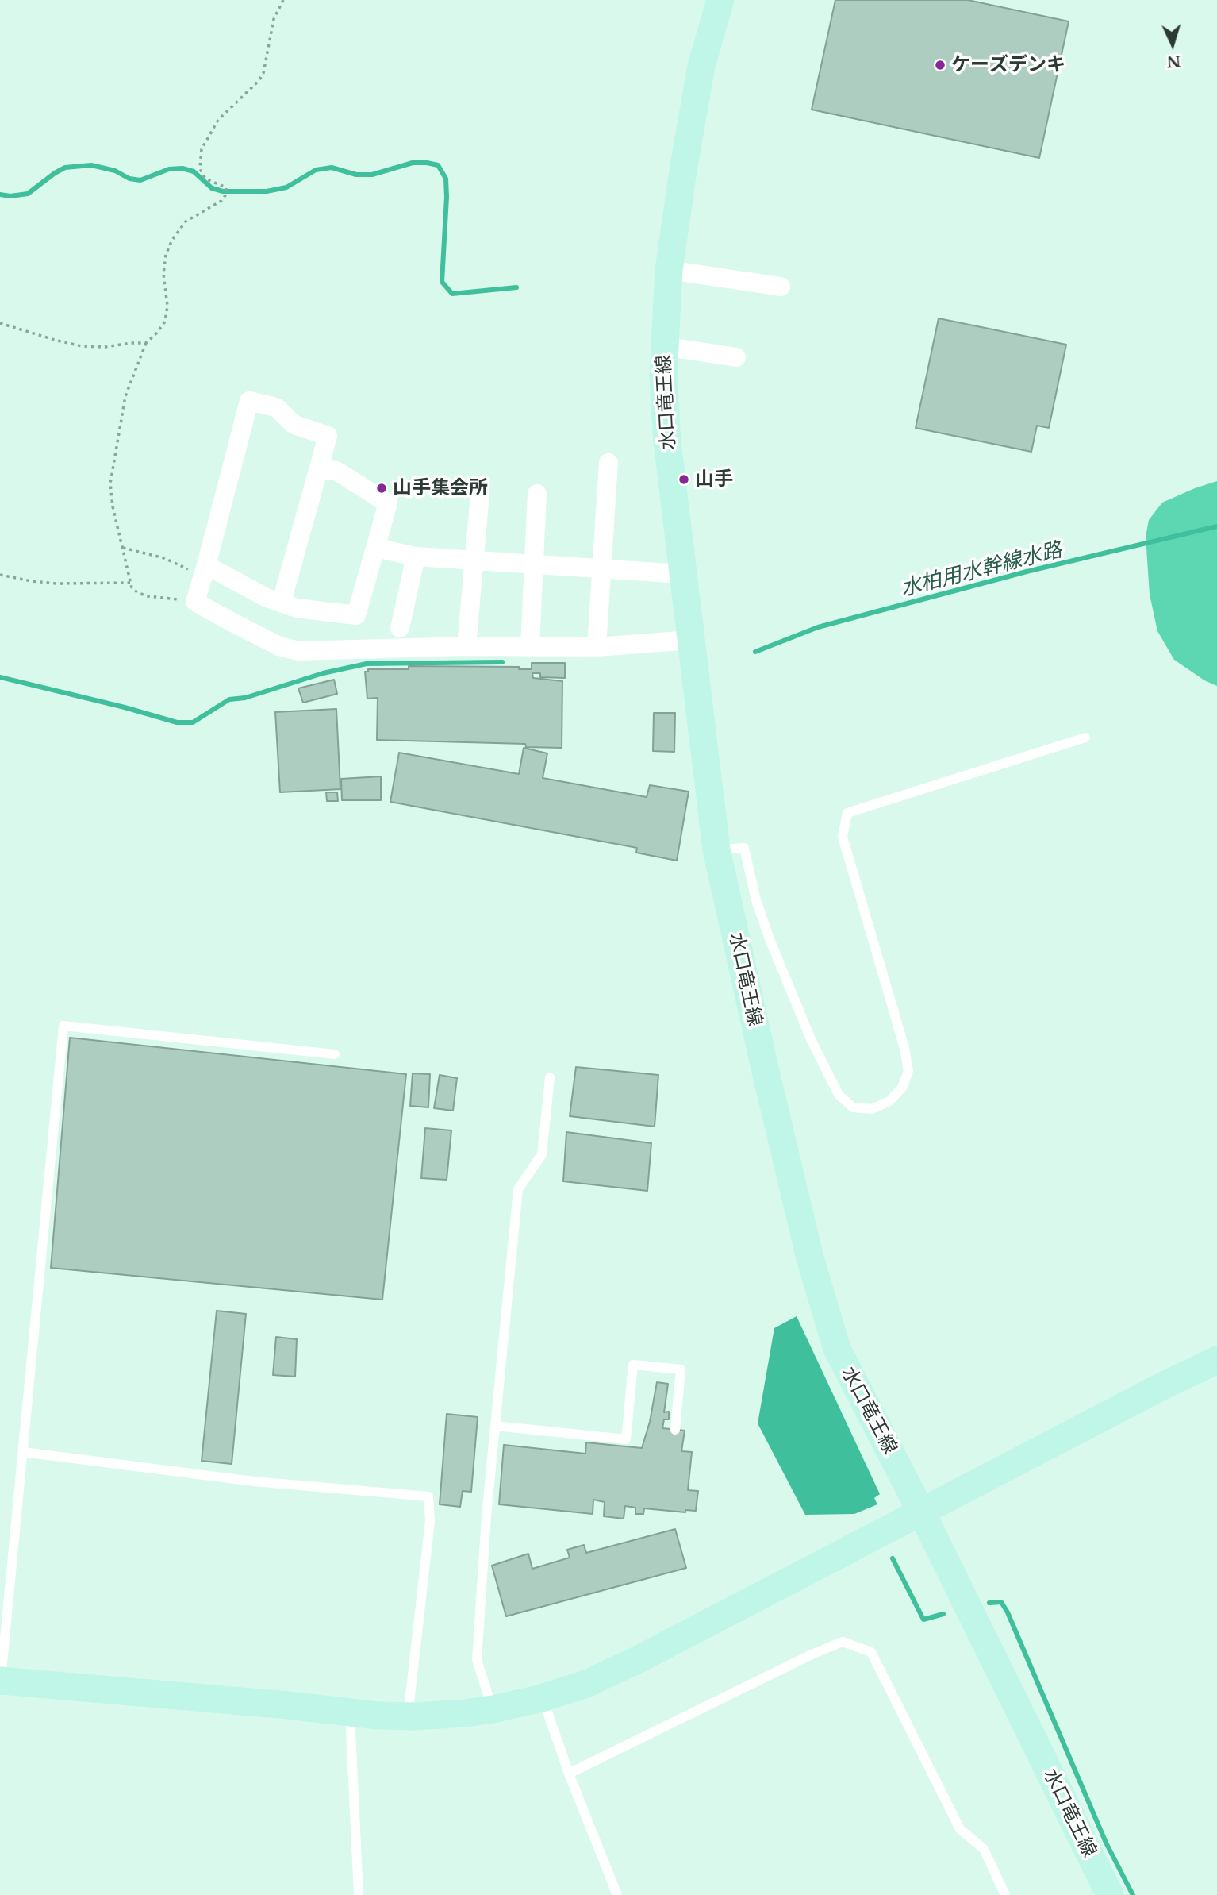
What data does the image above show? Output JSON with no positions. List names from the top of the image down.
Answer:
{
  "streets": {
    "main road": ["水口竜王線"]
  },
  "water": ["水柏用水幹線水路"],
  "places": ["ケーズデンキ", "山手", "山手集会所"],
  "north": "bottom"
}
